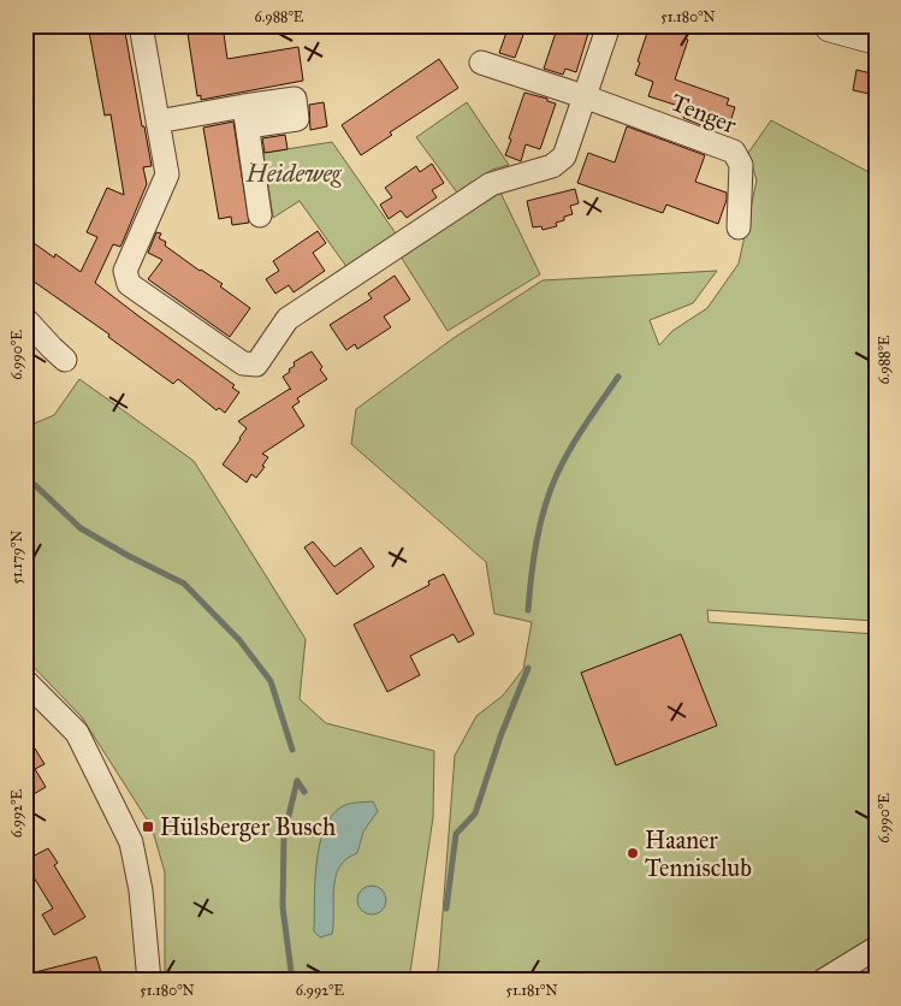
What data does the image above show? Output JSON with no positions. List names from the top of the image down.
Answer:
{
  "streets": {
    "street": ["Tenger"]
  },
  "parks": ["Heideweg"],
  "places": {
    "transit": ["Hülsberger Busch"],
    "other": ["Haaner Tennisclub"]
  },
  "coordinates": [
    "6.988°E",
    "51.180°N",
    "6.990°E",
    "51.179°N",
    "6.992°E",
    "51.181°N"
  ]
}
